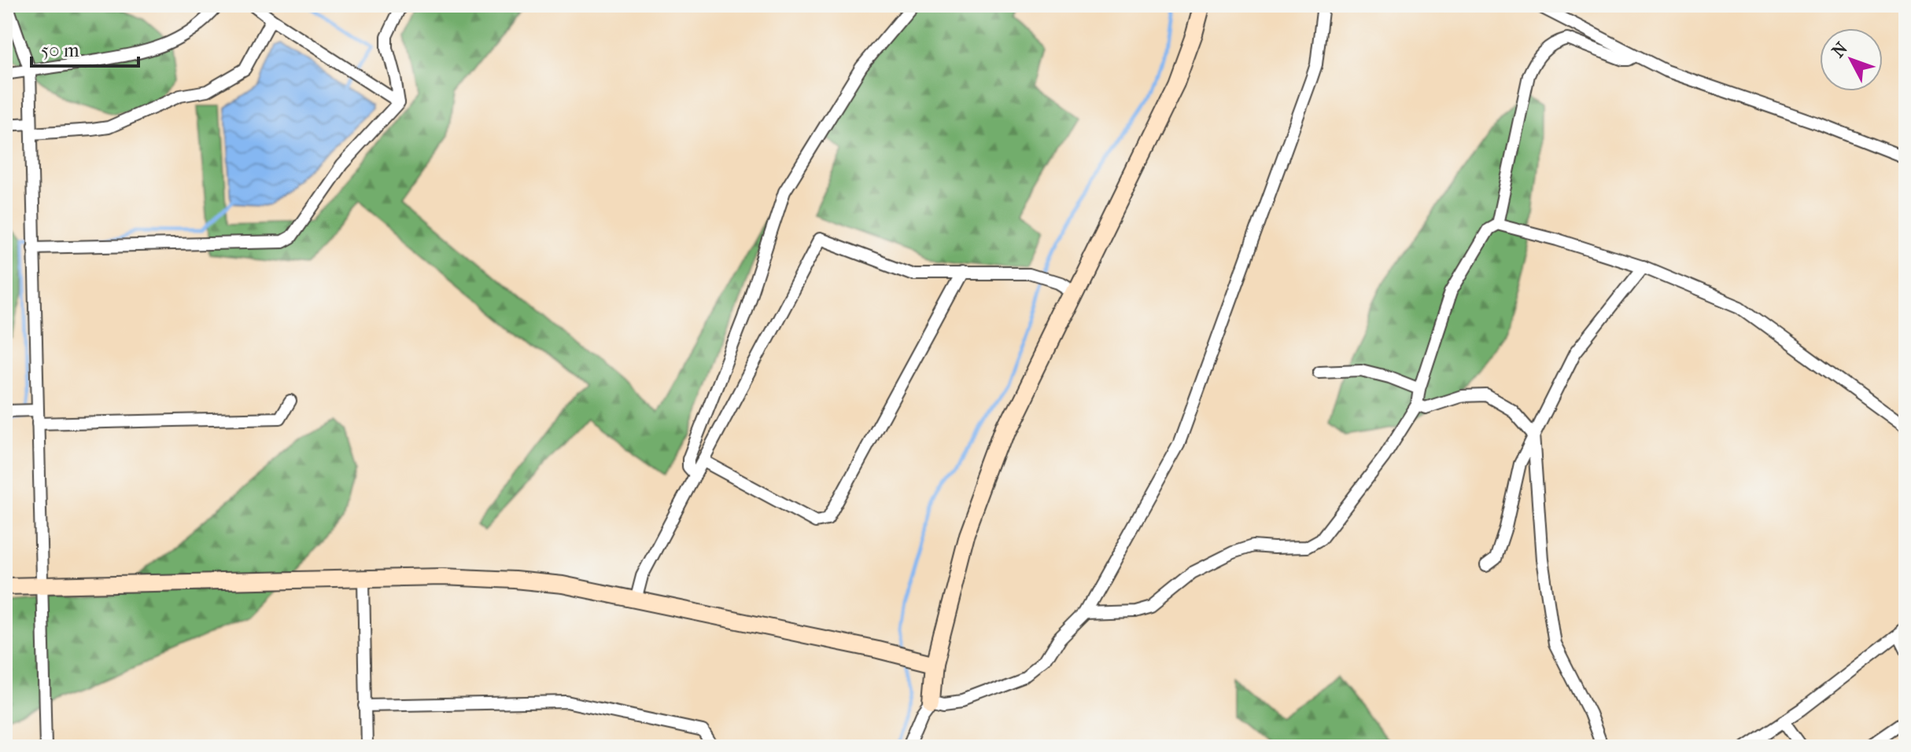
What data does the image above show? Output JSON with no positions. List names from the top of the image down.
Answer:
{
  "scale_bar": "50 m",
  "north": "top left"
}
